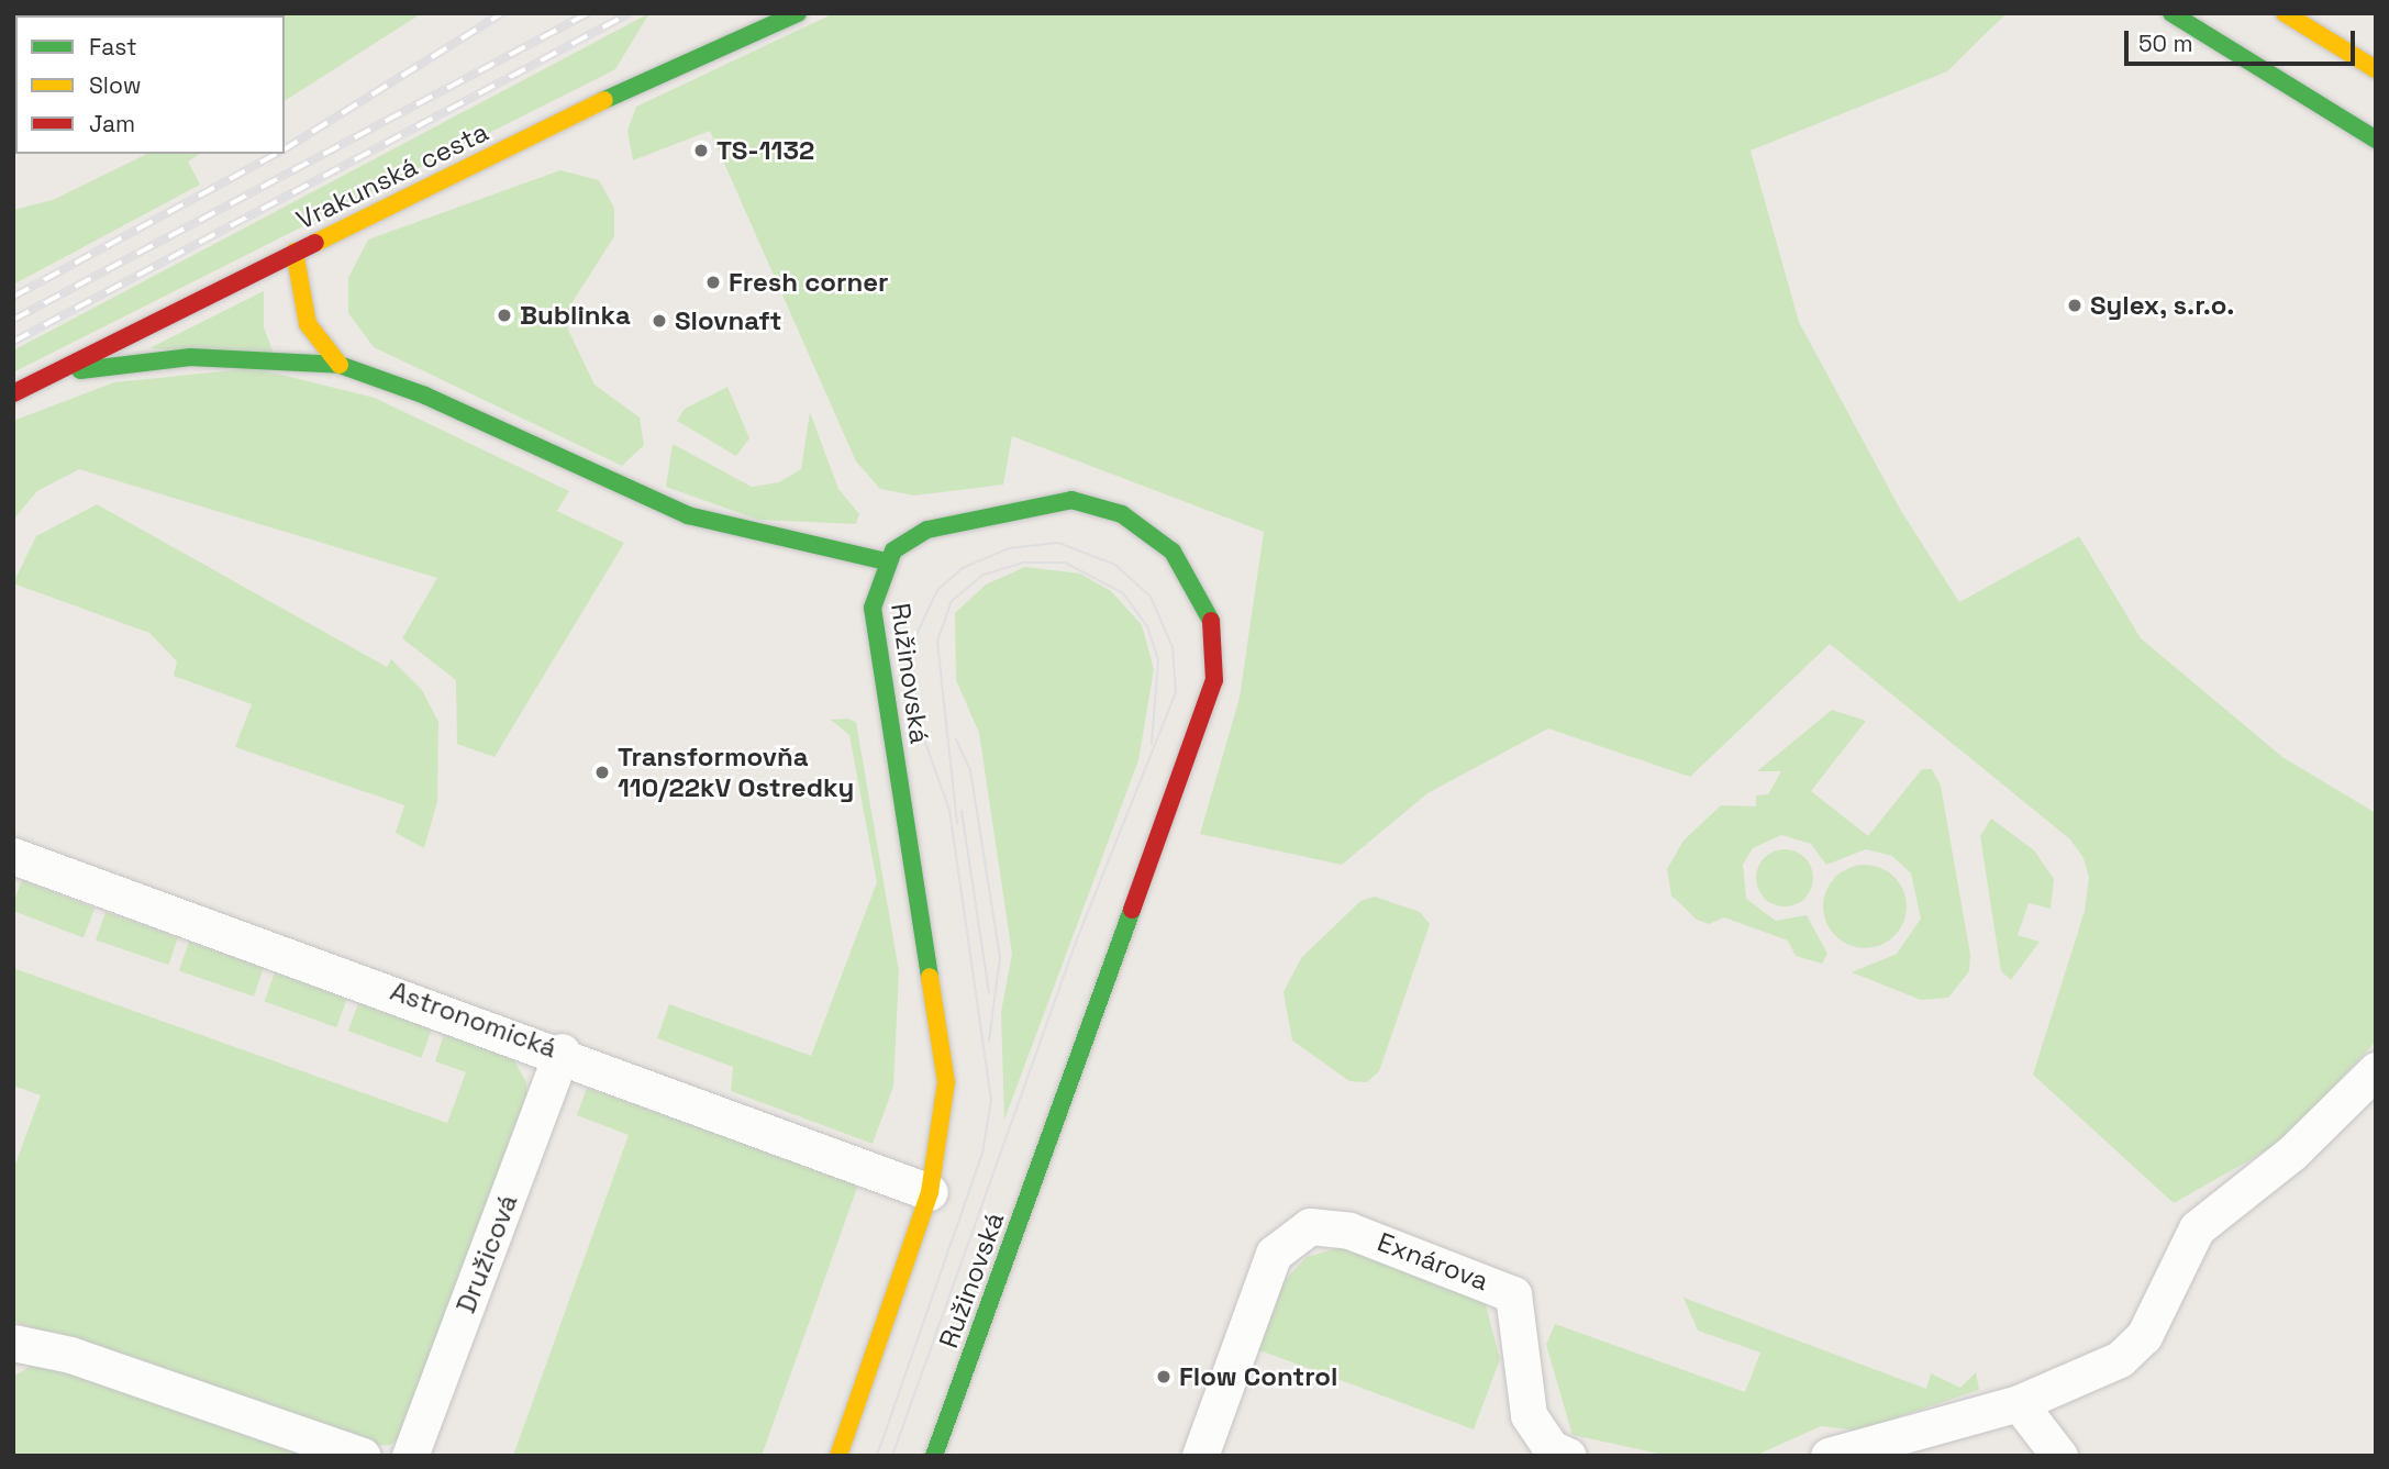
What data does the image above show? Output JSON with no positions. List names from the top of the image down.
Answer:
{
  "streets": {
    "main road": ["Vrakunská cesta", "Ružinovská"],
    "street": ["Astronomická", "Družicová", "Exnárova"]
  },
  "crossings": [
    ["Ružinovská", "Astronomická"],
    ["Astronomická", "Družicová"]
  ],
  "places": [
    "TS-1132",
    "Fresh corner",
    "Sylex, s.r.o.",
    "Bublinka",
    "Slovnaft",
    "Transformovňa 110/22kV Ostredky",
    "Flow Control"
  ],
  "legend": ["Fast", "Slow", "Jam"],
  "scale_bar": "50 m"
}
